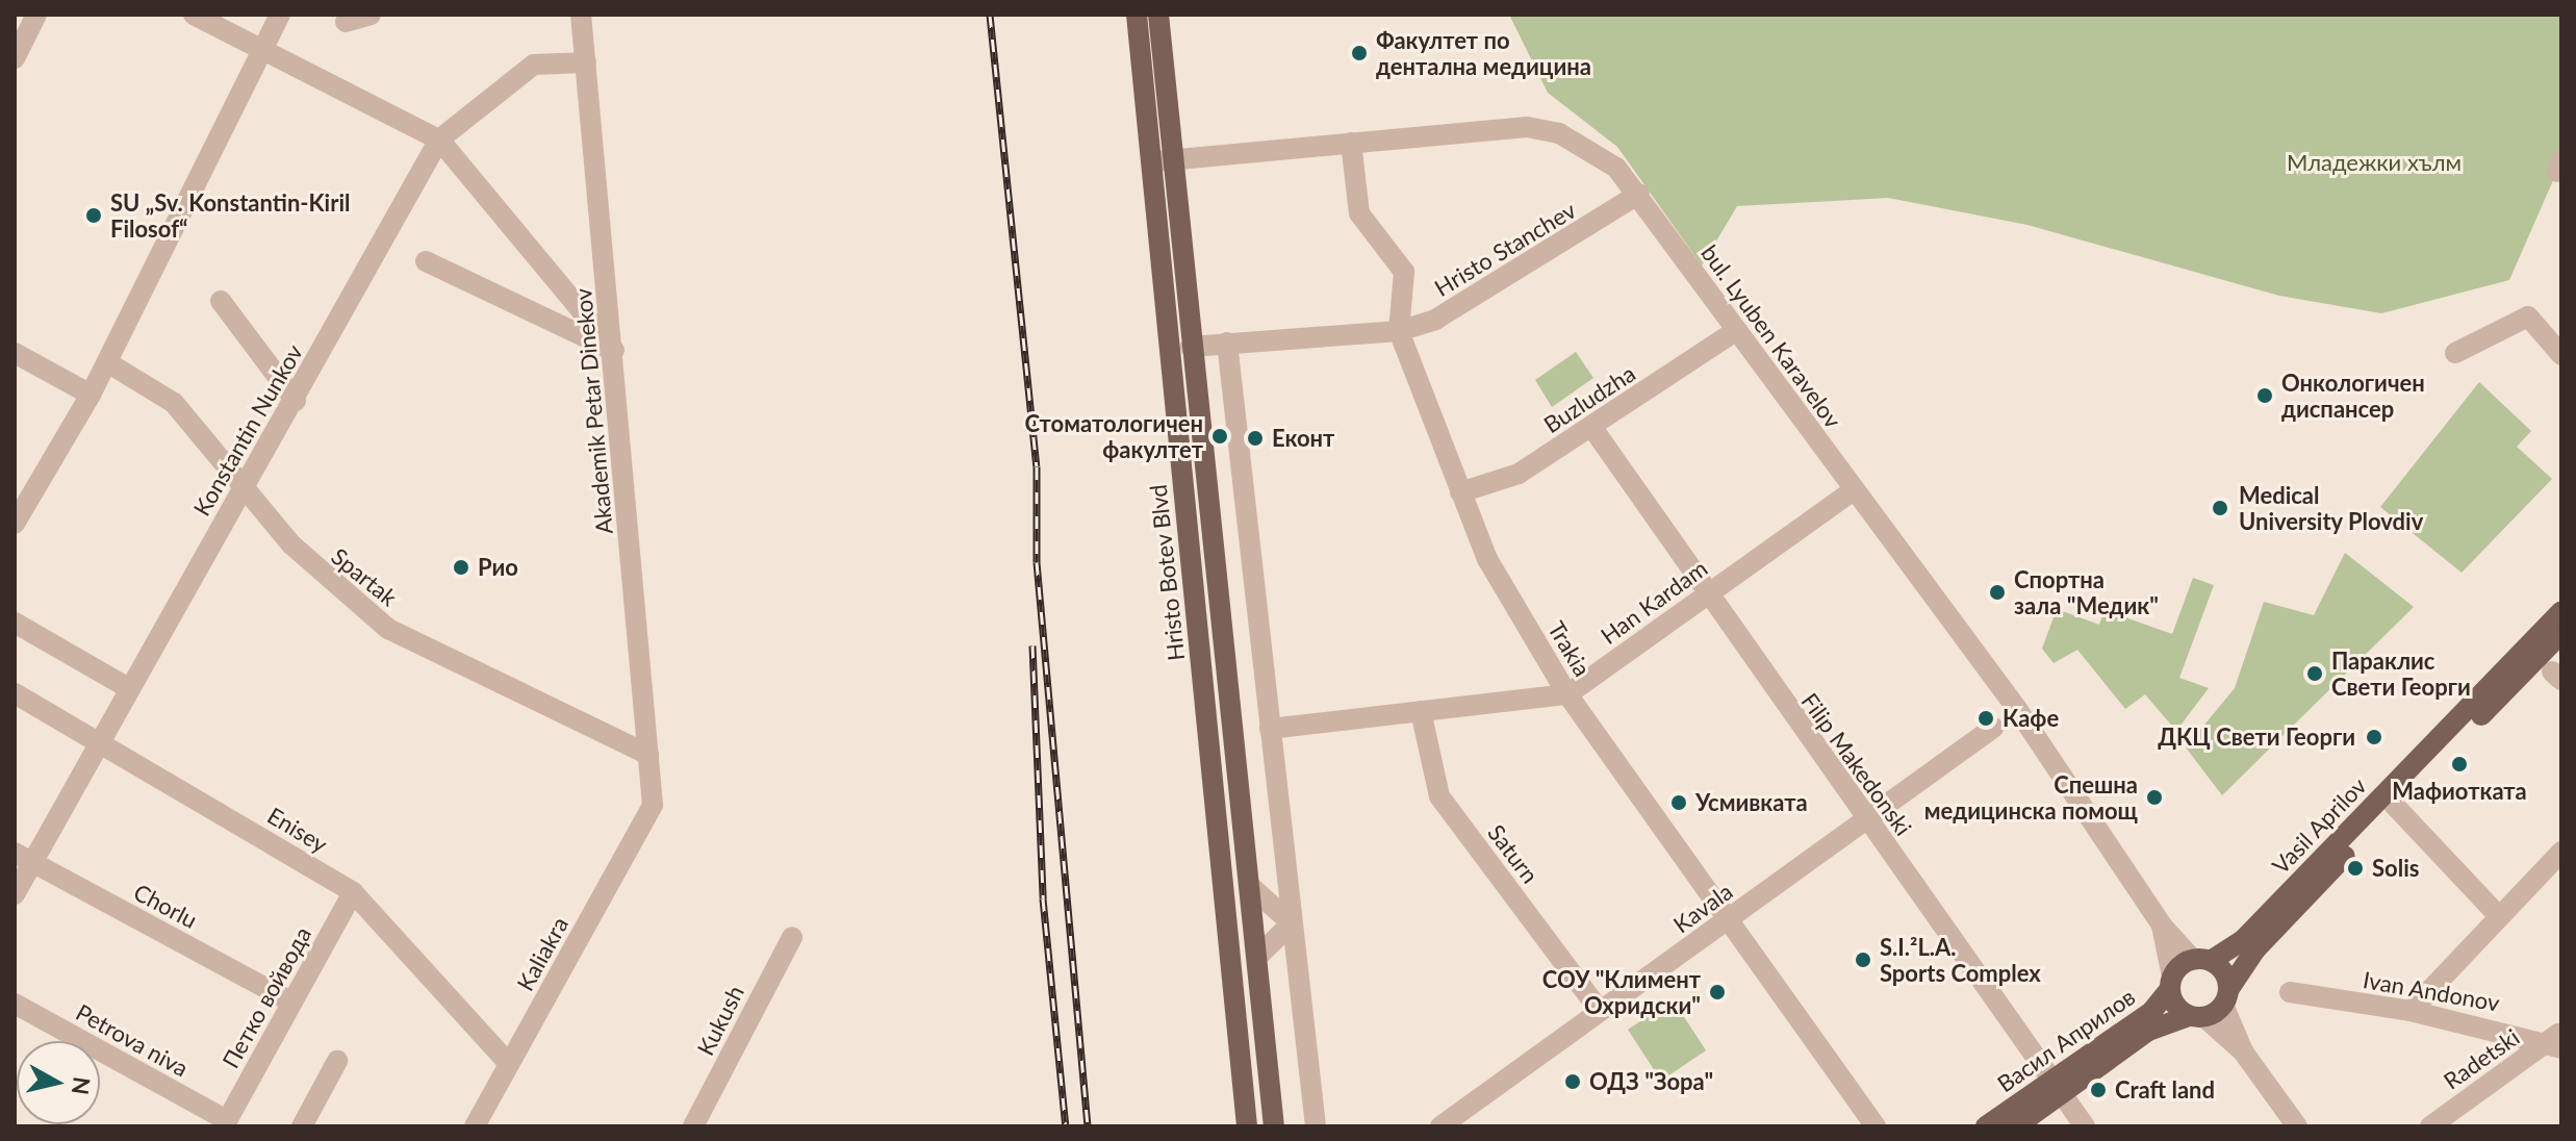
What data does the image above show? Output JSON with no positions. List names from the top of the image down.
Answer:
{
  "streets": {
    "main road": ["Hristo Botev Blvd", "Vasil Aprilov", "Васил Априлов"],
    "street": [
      "Hristo Stanchev",
      "bul. Lyuben Karavelov",
      "Buzludzha",
      "Akademik Petar Dinekov",
      "Konstantin Nunkov",
      "Spartak",
      "Han Kardam",
      "Trakia",
      "Filip Makedonski",
      "Enisey",
      "Saturn",
      "Chorlu",
      "Kavala",
      "Kaliakra",
      "Ivan Andonov",
      "Петко войвода",
      "Kukush",
      "Petrova niva",
      "Radetski"
    ]
  },
  "crossings": [
    ["Hristo Stanchev", "bul. Lyuben Karavelov"],
    ["Hristo Stanchev", "Trakia"],
    ["bul. Lyuben Karavelov", "Buzludzha"],
    ["bul. Lyuben Karavelov", "Hristo Botev Blvd"],
    ["bul. Lyuben Karavelov", "Han Kardam"],
    ["bul. Lyuben Karavelov", "Trakia"],
    ["bul. Lyuben Karavelov", "Vasil Aprilov"],
    ["bul. Lyuben Karavelov", "Васил Априлов"],
    ["Buzludzha", "Trakia"],
    ["Buzludzha", "Filip Makedonski"],
    ["Akademik Petar Dinekov", "Konstantin Nunkov"],
    ["Akademik Petar Dinekov", "Spartak"],
    ["Akademik Petar Dinekov", "Kaliakra"],
    ["Konstantin Nunkov", "Spartak"],
    ["Konstantin Nunkov", "Enisey"],
    ["Konstantin Nunkov", "Chorlu"],
    ["Han Kardam", "Trakia"],
    ["Han Kardam", "Filip Makedonski"],
    ["Han Kardam", "Saturn"],
    ["Trakia", "Kavala"],
    ["Filip Makedonski", "Kavala"],
    ["Filip Makedonski", "Васил Априлов"],
    ["Vasil Aprilov", "Васил Априлов"],
    ["Enisey", "Kaliakra"],
    ["Enisey", "Петко войвода"],
    ["Saturn", "Kavala"],
    ["Chorlu", "Петко войвода"],
    ["Ivan Andonov", "Radetski"],
    ["Петко войвода", "Petrova niva"]
  ],
  "parks": ["Младежки хълм"],
  "places": [
    "Факултет по дентална медицина",
    "SU „Sv. Konstantin-Kiril Filosof“",
    "Онкологичен диспансер",
    "Стоматологичен факултет",
    "Еконт",
    "Medical University Plovdiv",
    "Рио",
    "Спортна зала \"Медик\"",
    "Параклис Свети Георги",
    "Кафе",
    "ДКЦ Свети Георги",
    "Мафиотката",
    "Спешна медицинска помощ",
    "Усмивката",
    "Solis",
    "S.I.²L.A. Sports Complex",
    "СОУ \"Климент Охридски\"",
    "ОДЗ \"Зора\"",
    "Craft land"
  ],
  "north": "right"
}
